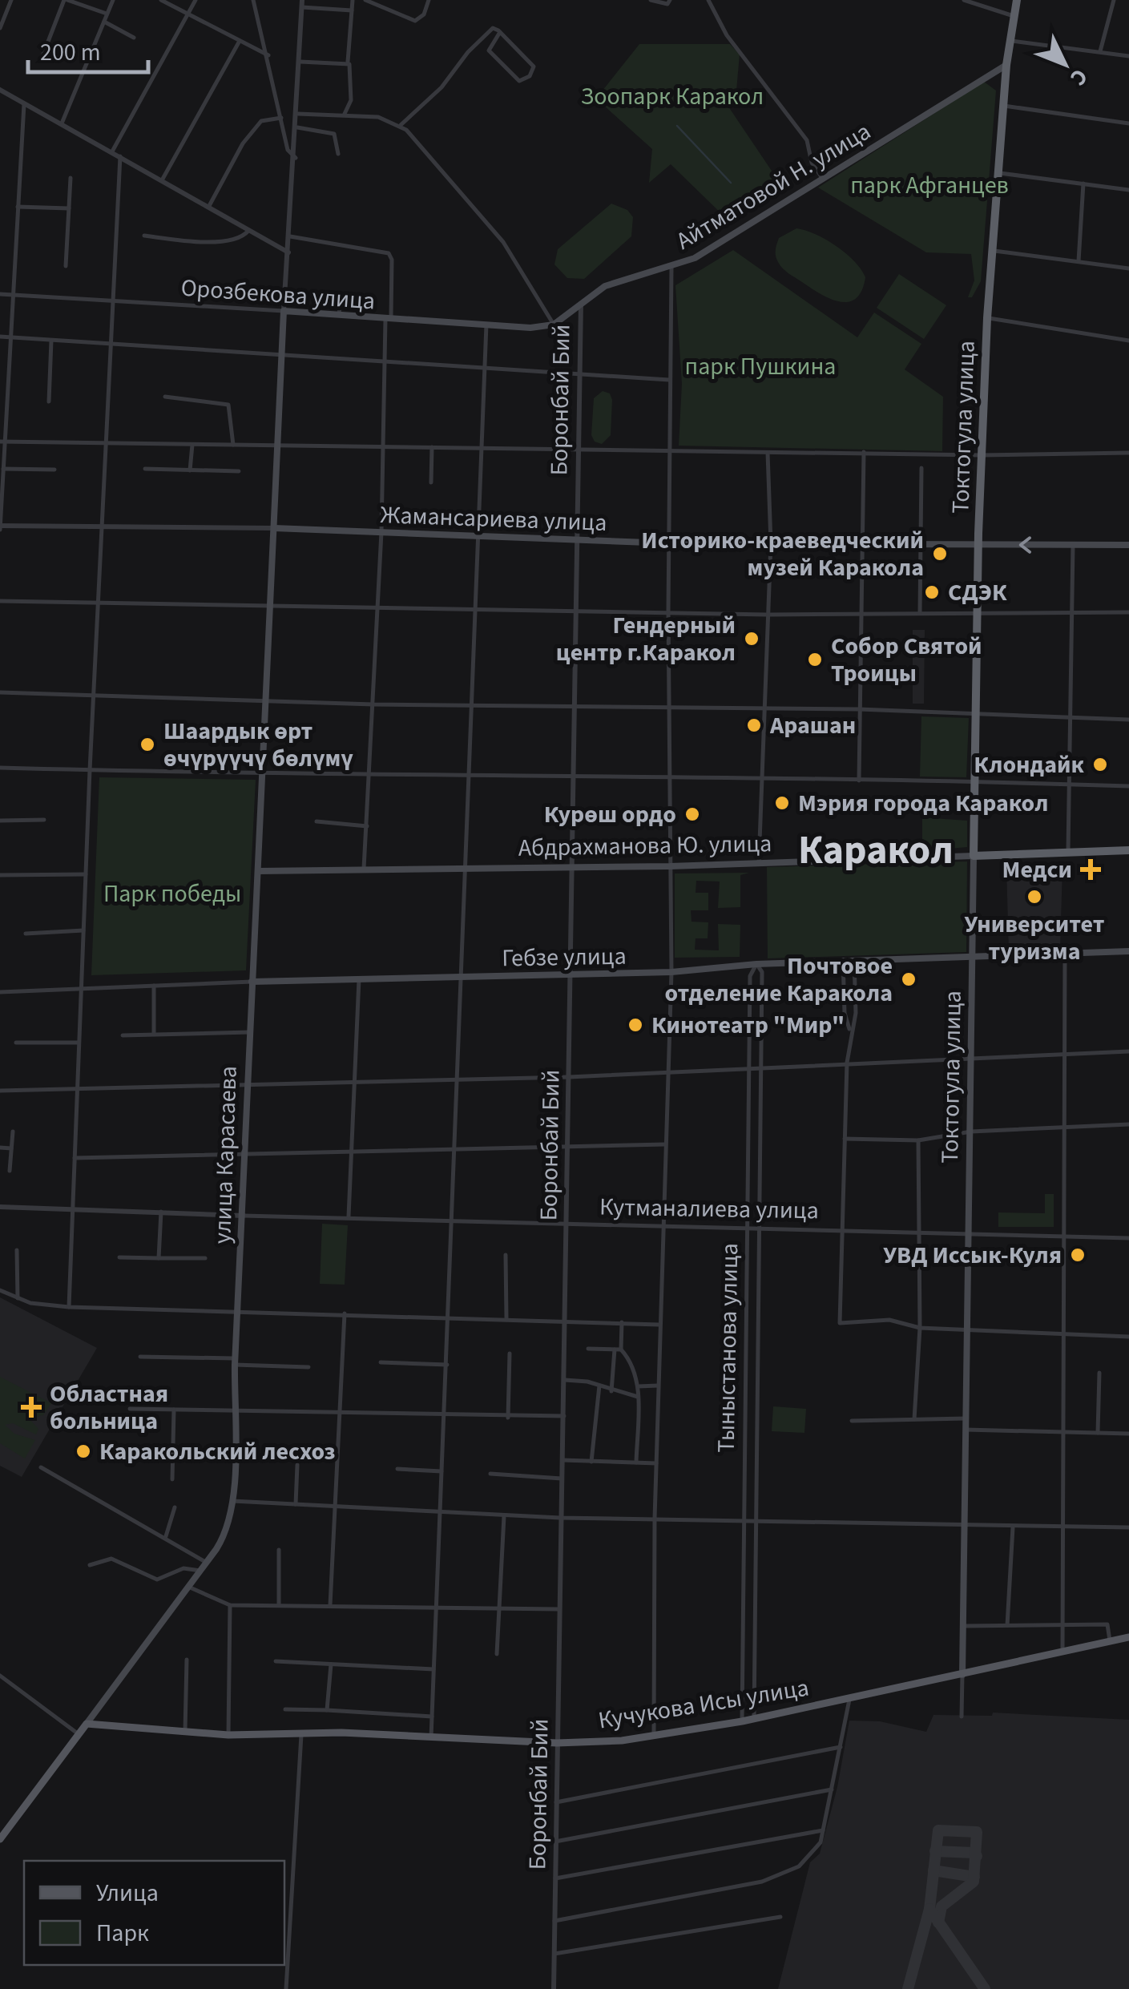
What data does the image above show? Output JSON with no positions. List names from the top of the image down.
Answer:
{
  "streets": {
    "highway": ["Токтогула улица", "Абдрахманова Ю. улица"],
    "main road": [
      "Айтматовой Н. улица",
      "Орозбекова улица",
      "Жамансариева улица",
      "Гебзе улица",
      "улица Карасаева",
      "Кучукова Исы улица"
    ],
    "street": ["Боронбай Бий", "Кутманалиева улица", "Тыныстанова улица"]
  },
  "crossings": [
    ["Айтматовой Н. улица", "Орозбекова улица"],
    ["Айтматовой Н. улица", "Боронбай Бий"],
    ["Айтматовой Н. улица", "Токтогула улица"],
    ["Орозбекова улица", "улица Карасаева"],
    ["Боронбай Бий", "Жамансариева улица"],
    ["Боронбай Бий", "Абдрахманова Ю. улица"],
    ["Боронбай Бий", "Гебзе улица"],
    ["Боронбай Бий", "Кутманалиева улица"],
    ["Боронбай Бий", "Кучукова Исы улица"],
    ["Токтогула улица", "Жамансариева улица"],
    ["Токтогула улица", "Абдрахманова Ю. улица"],
    ["Токтогула улица", "Гебзе улица"],
    ["Токтогула улица", "Кутманалиева улица"],
    ["Токтогула улица", "Кучукова Исы улица"],
    ["Жамансариева улица", "улица Карасаева"],
    ["Абдрахманова Ю. улица", "улица Карасаева"],
    ["Гебзе улица", "улица Карасаева"],
    ["Гебзе улица", "Тыныстанова улица"],
    ["улица Карасаева", "Кутманалиева улица"],
    ["улица Карасаева", "Кучукова Исы улица"],
    ["Кутманалиева улица", "Тыныстанова улица"],
    ["Тыныстанова улица", "Кучукова Исы улица"]
  ],
  "districts": ["Каракол"],
  "parks": [
    "Зоопарк Каракол",
    "парк Афганцев",
    "парк Пушкина",
    "Парк победы"
  ],
  "places": {
    "other": [
      "Историко-краеведческий музей Каракола",
      "СДЭК",
      "Гендерный центр г.Каракол",
      "Собор Святой Троицы",
      "Арашан",
      "Шаардык өрт өчүрүүчү бөлүмү",
      "Клондайк",
      "Мэрия города Каракол",
      "Курөш ордо",
      "Университет туризма",
      "Почтовое отделение Каракола",
      "Кинотеатр \"Мир\"",
      "УВД Иссык-Куля",
      "Каракольский лесхоз"
    ],
    "health": ["Медси", "Областная больница"]
  },
  "legend": ["Улица", "Парк"],
  "scale_bar": "200 m",
  "north": "bottom right"
}
